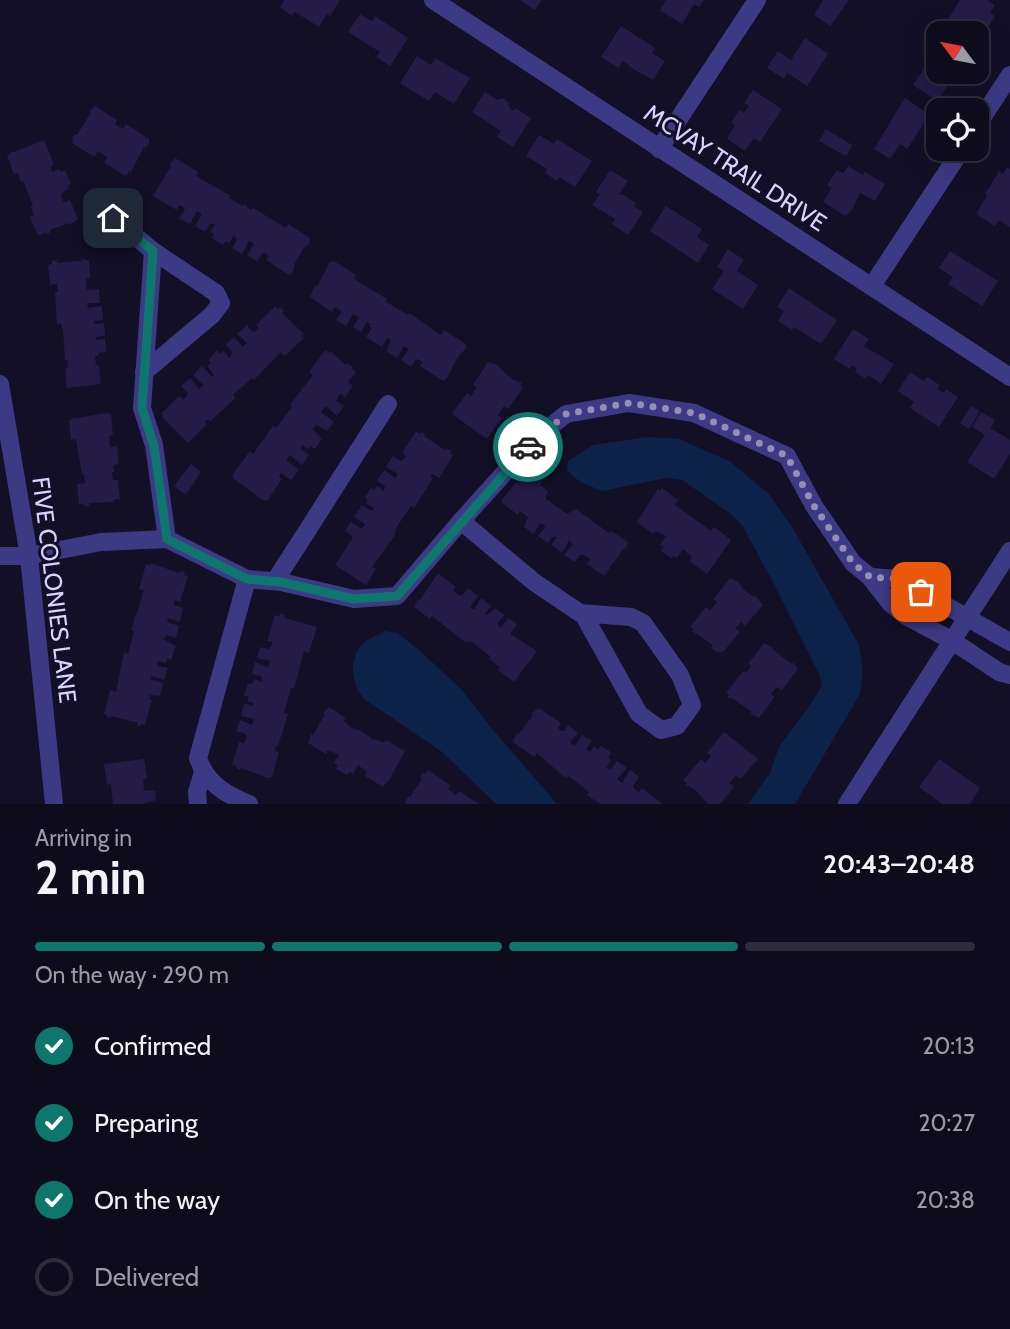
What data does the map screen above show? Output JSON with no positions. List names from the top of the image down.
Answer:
{
  "streets": {
    "street": ["MCVAY TRAIL DRIVE", "FIVE COLONIES LANE"]
  },
  "north": "top left",
  "page": {
    "heading": ["2 min", "Arriving in", "20:43–20:48"],
    "bar": "On the way · 290 m",
    "list": [
      ["Confirmed", "20:13"],
      ["Preparing", "20:27"],
      ["On the way", "20:38"],
      "Delivered"
    ]
  }
}
